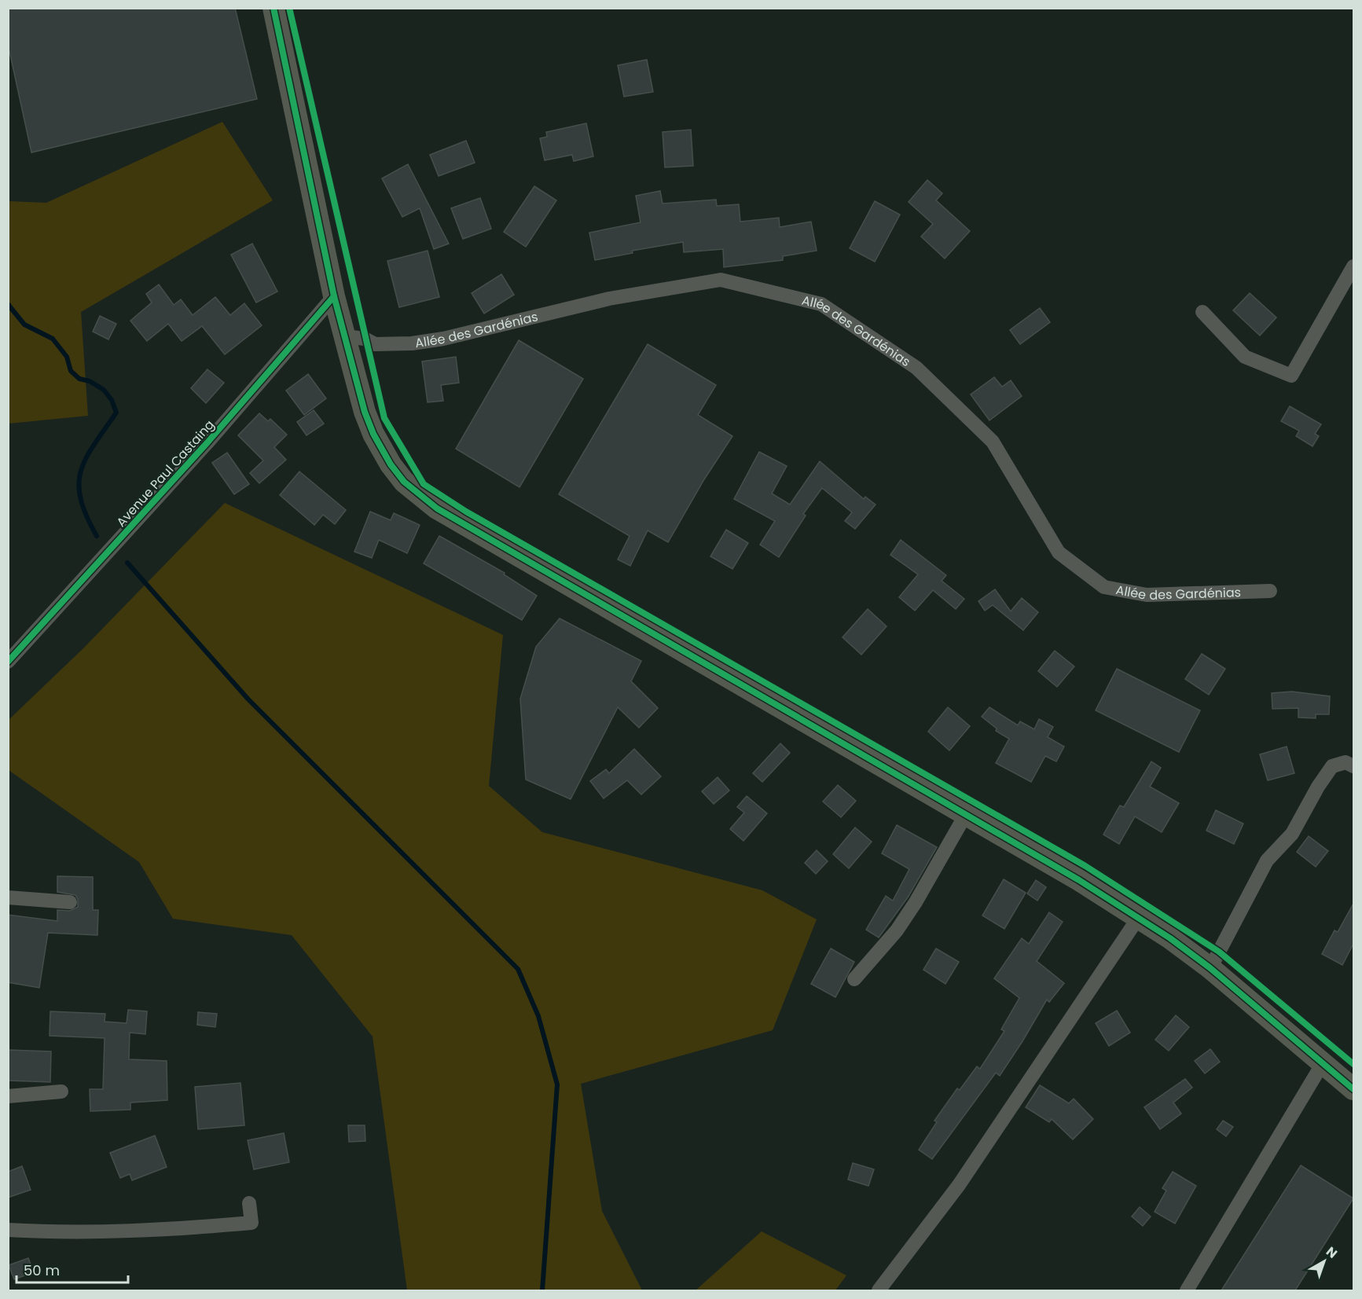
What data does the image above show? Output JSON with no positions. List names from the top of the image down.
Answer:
{
  "streets": {
    "street": ["Allée des Gardénias", "Avenue Paul Castaing"]
  },
  "scale_bar": "50 m",
  "north": "top right"
}
